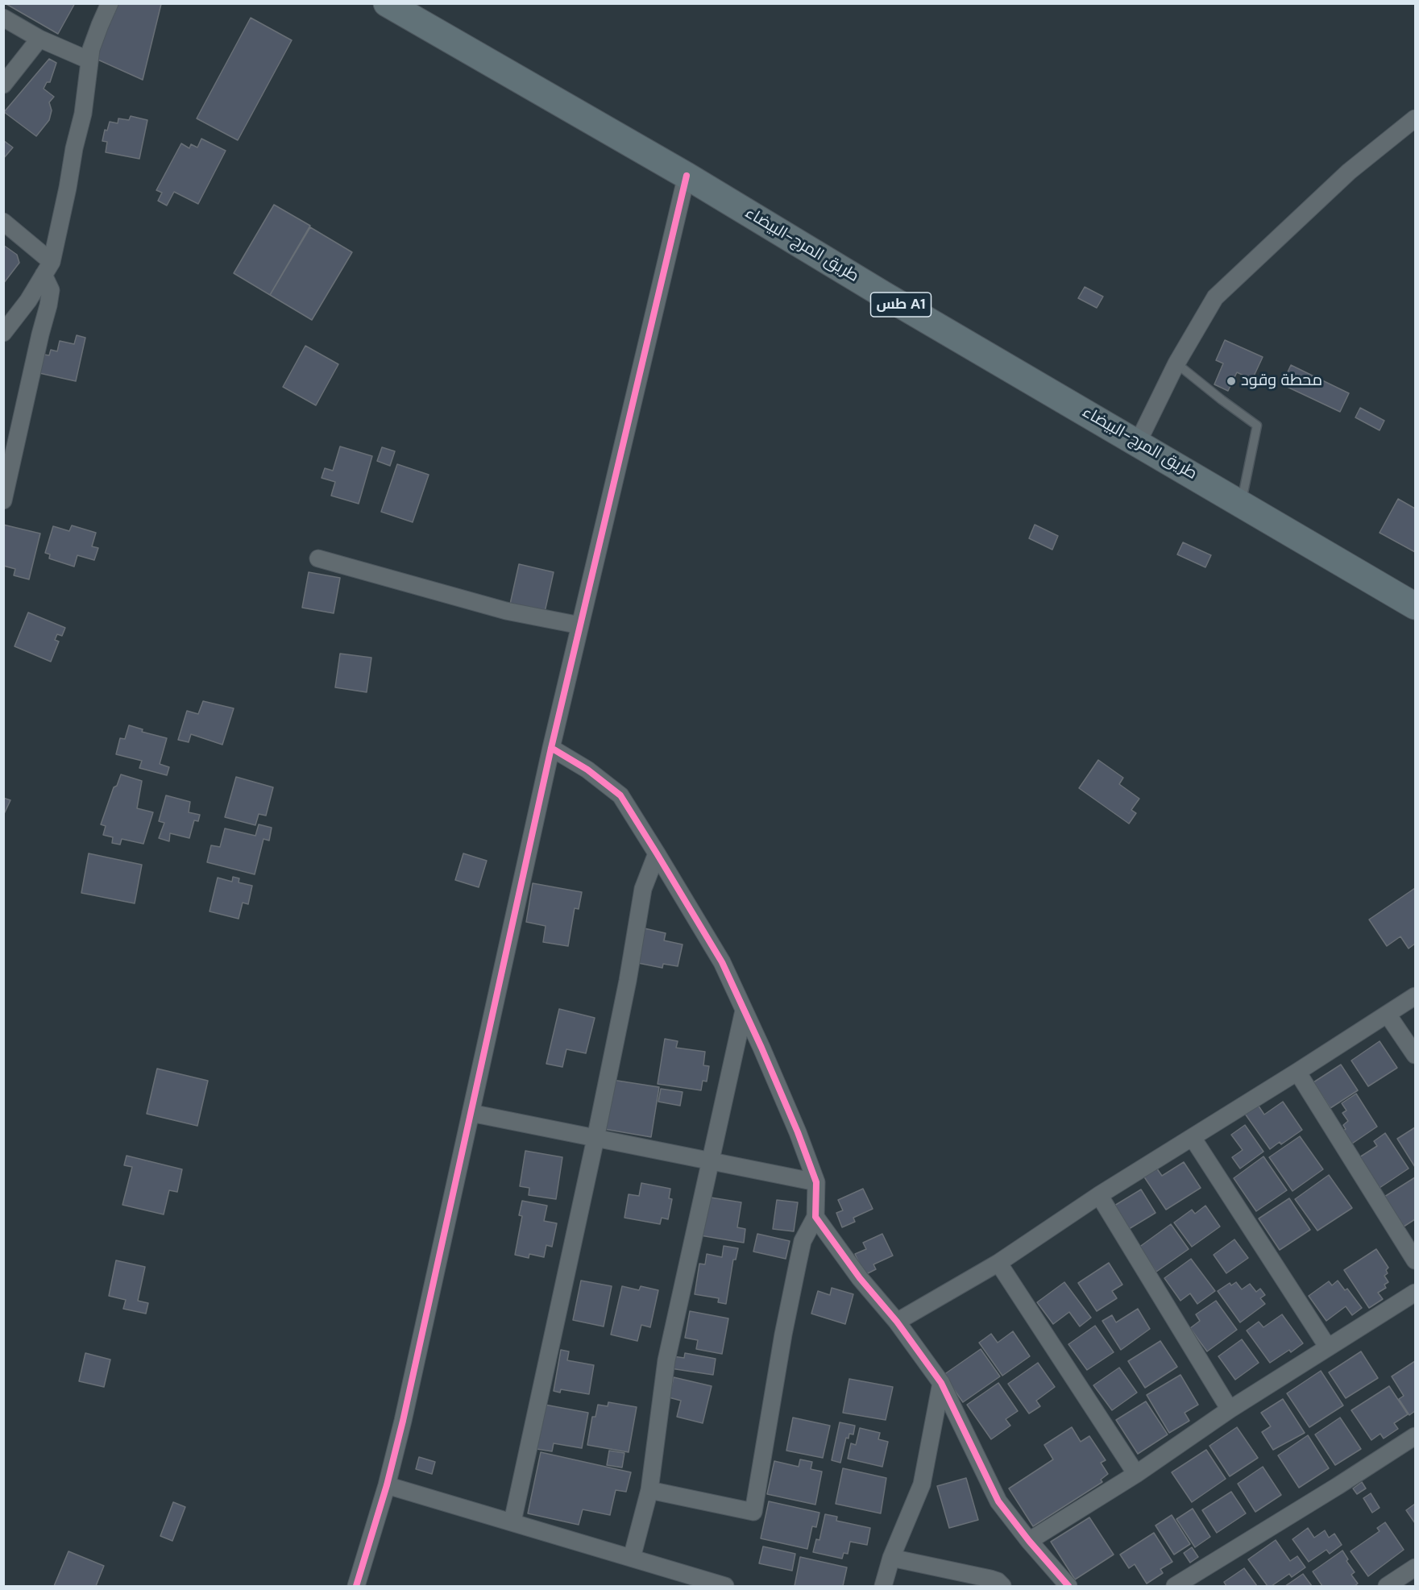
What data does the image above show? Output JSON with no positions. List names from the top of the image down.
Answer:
{
  "streets": {
    "highway": ["طريق المرج-البيضاء", "طس A1"]
  },
  "places": ["محطة وقود"]
}
